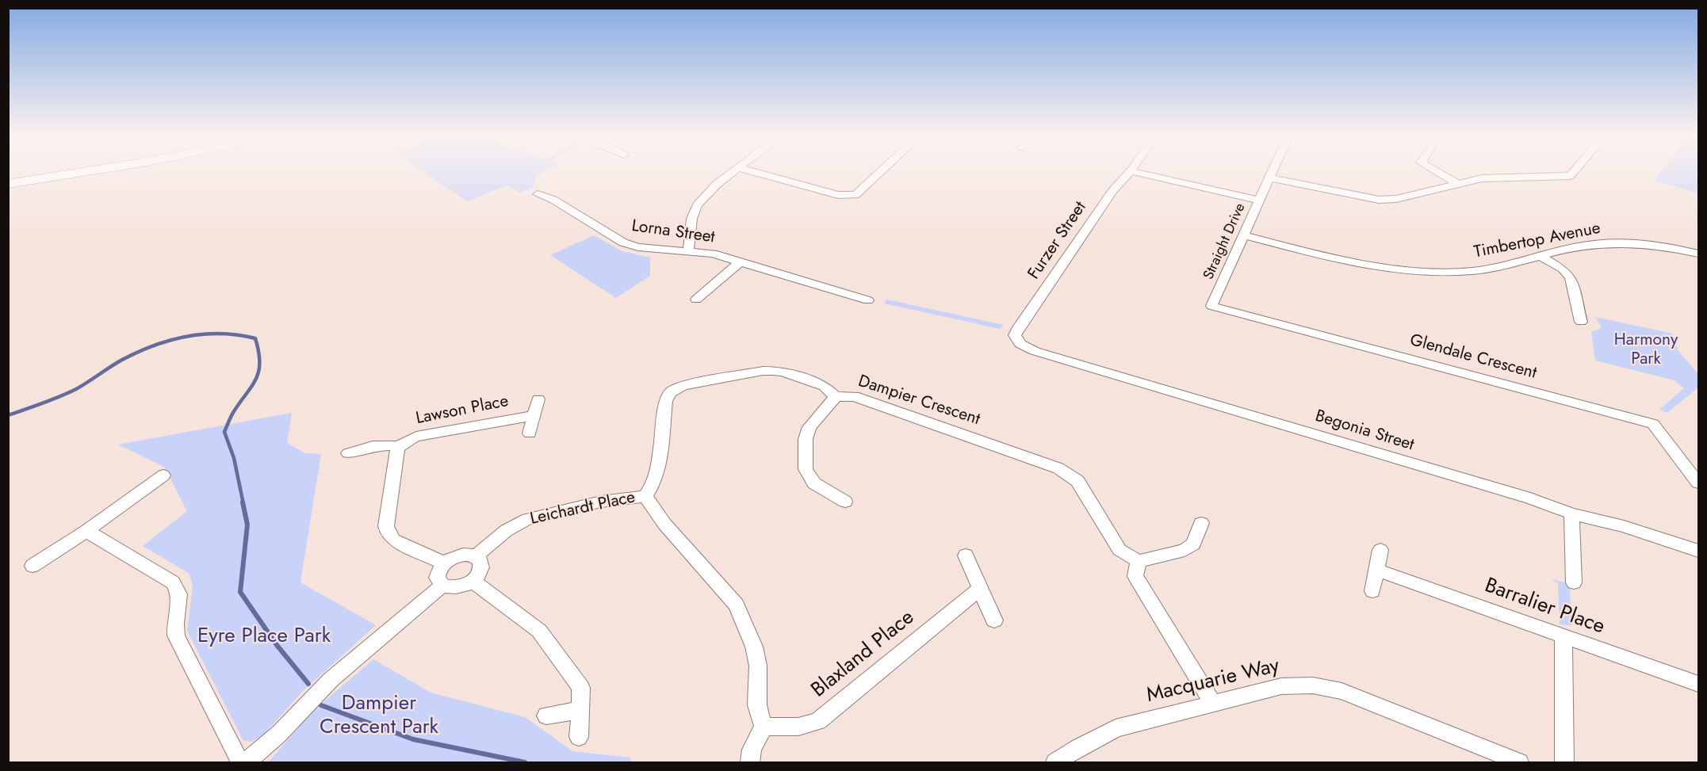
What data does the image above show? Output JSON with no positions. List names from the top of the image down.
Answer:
{
  "streets": {
    "street": [
      "Lorna Street",
      "Furzer Street",
      "Timbertop Avenue",
      "Straight Drive",
      "Glendale Crescent",
      "Dampier Crescent",
      "Lawson Place",
      "Begonia Street",
      "Leichardt Place",
      "Barralier Place",
      "Blaxland Place",
      "Macquarie Way"
    ]
  },
  "crossings": [
    ["Furzer Street", "Begonia Street"],
    ["Timbertop Avenue", "Straight Drive"],
    ["Straight Drive", "Glendale Crescent"],
    ["Dampier Crescent", "Leichardt Place"]
  ],
  "parks": ["Harmony Park", "Eyre Place Park", "Dampier Crescent Park"]
}
